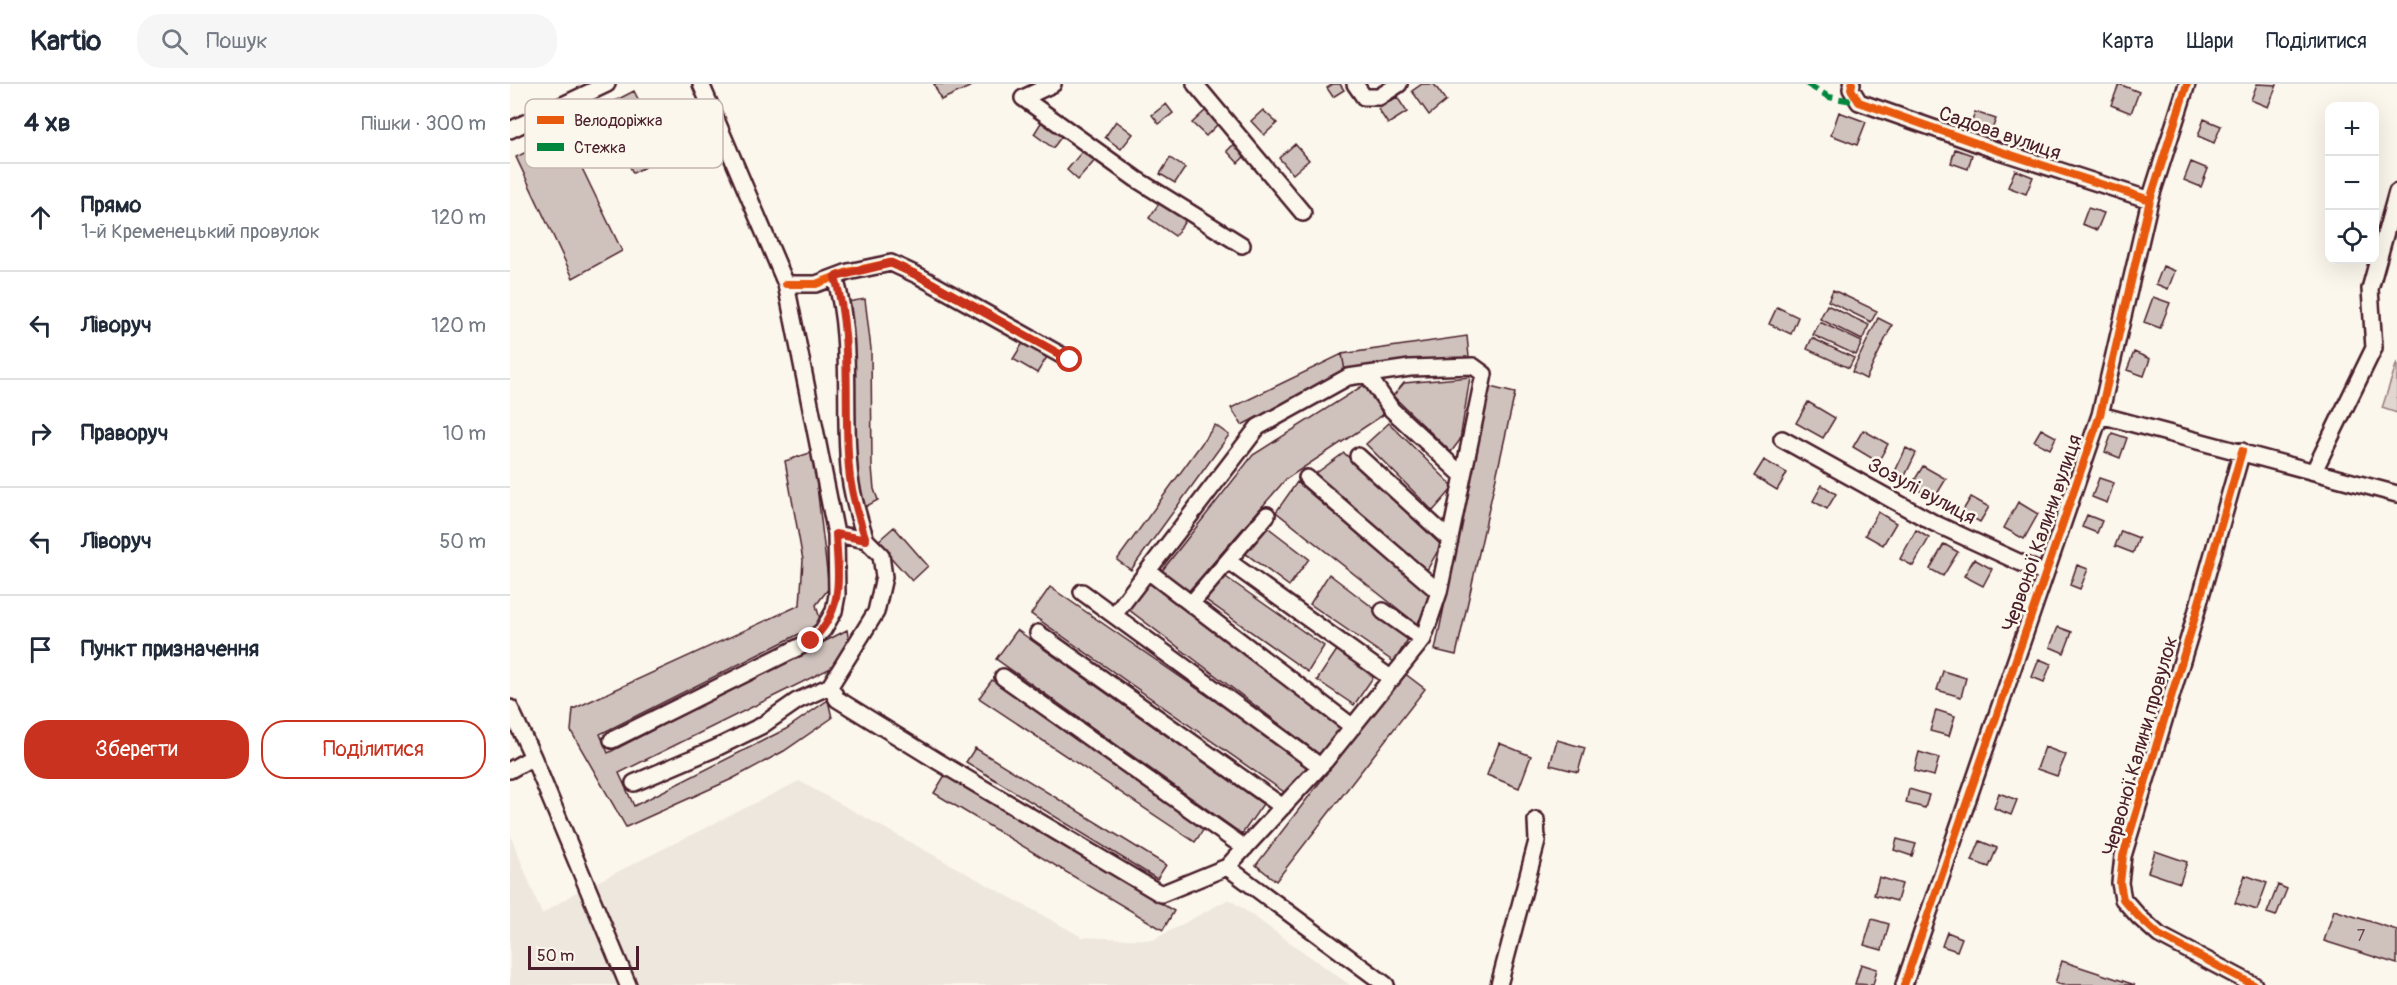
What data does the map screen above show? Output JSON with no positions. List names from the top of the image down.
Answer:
{
  "streets": {
    "street": [
      "Садова вулиця",
      "Зозулі вулиця",
      "Червоної Калини вулиця",
      "Червоної Калини провулок"
    ]
  },
  "crossings": [
    ["Садова вулиця", "Червоної Калини вулиця"],
    ["Зозулі вулиця", "Червоної Калини вулиця"]
  ],
  "house_numbers": ["7"],
  "legend": ["Велодоріжка", "Стежка"],
  "scale_bar": "50 m",
  "page": {
    "header": "Kartio",
    "search": "Пошук",
    "nav": ["Карта", "Шари", "Поділитися"],
    "heading": ["4 хв", "Пішки · 300 m"],
    "map_buttons": ["+", "−"],
    "list": [
      ["Прямо", "1-й Кременецький провулок", "120 m"],
      ["Ліворуч", "120 m"],
      ["Праворуч", "10 m"],
      ["Ліворуч", "50 m"],
      "Пункт призначення"
    ],
    "buttons": ["Зберегти", "Поділитися"],
    "scale": "50 m"
  }
}
